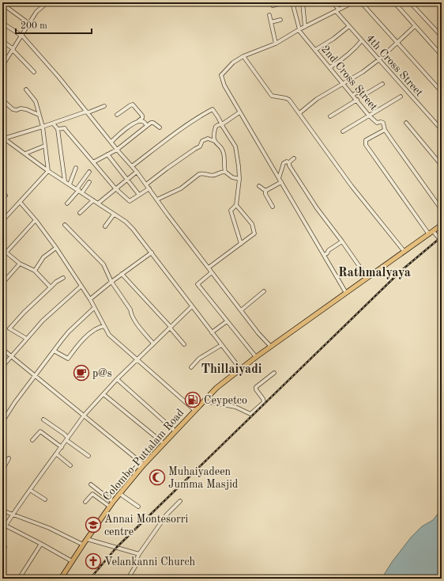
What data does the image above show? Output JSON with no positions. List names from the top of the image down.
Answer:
{
  "streets": {
    "highway": ["Colombo-Puttalam Road"],
    "street": ["4th Cross Street", "2nd Cross Street"]
  },
  "districts": ["Rathmalyaya", "Thillaiyadi"],
  "places": {
    "cafe": ["p@s"],
    "fuel station": ["Ceypetco"],
    "mosque": ["Muhaiyadeen Jumma Masjid"],
    "school or university": ["Annai Montesorri centre"],
    "church": ["Velankanni Church"]
  },
  "scale_bar": "200 m"
}
